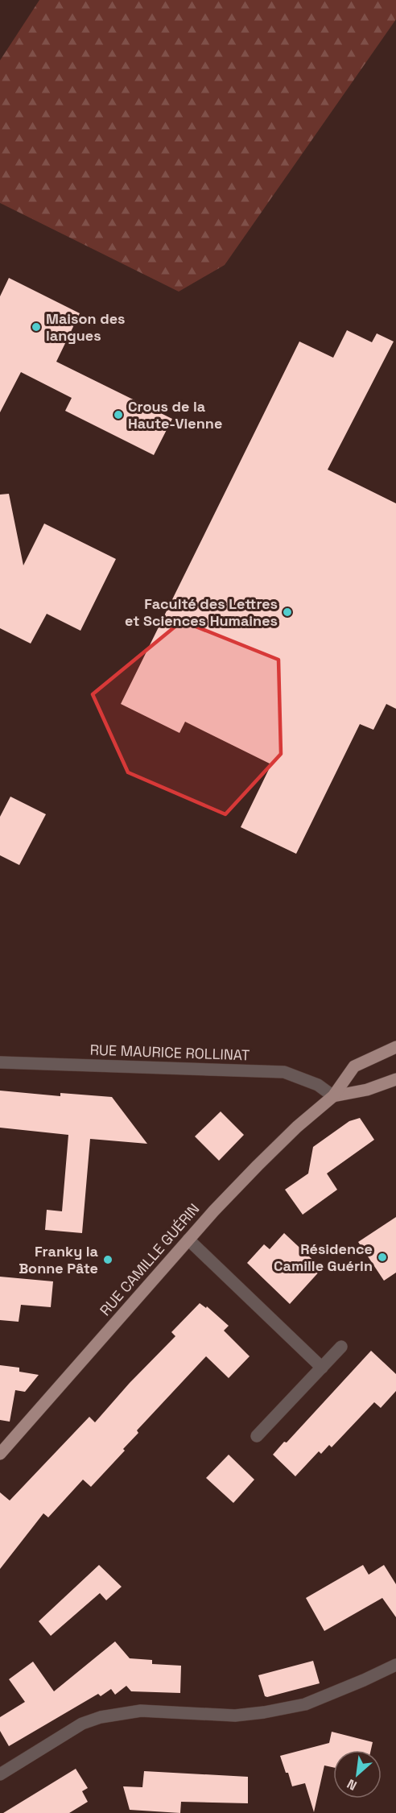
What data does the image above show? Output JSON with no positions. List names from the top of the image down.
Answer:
{
  "streets": {
    "main road": ["RUE CAMILLE GUÉRIN"],
    "street": ["RUE MAURICE ROLLINAT"]
  },
  "crossings": [
    ["RUE MAURICE ROLLINAT", "RUE CAMILLE GUÉRIN"]
  ],
  "places": [
    "Maison des langues",
    "Crous de la Haute-Vienne",
    "Faculté des Lettres et Sciences Humaines",
    "Résidence Camille Guérin",
    "Franky la Bonne Pâte"
  ],
  "north": "bottom left"
}
